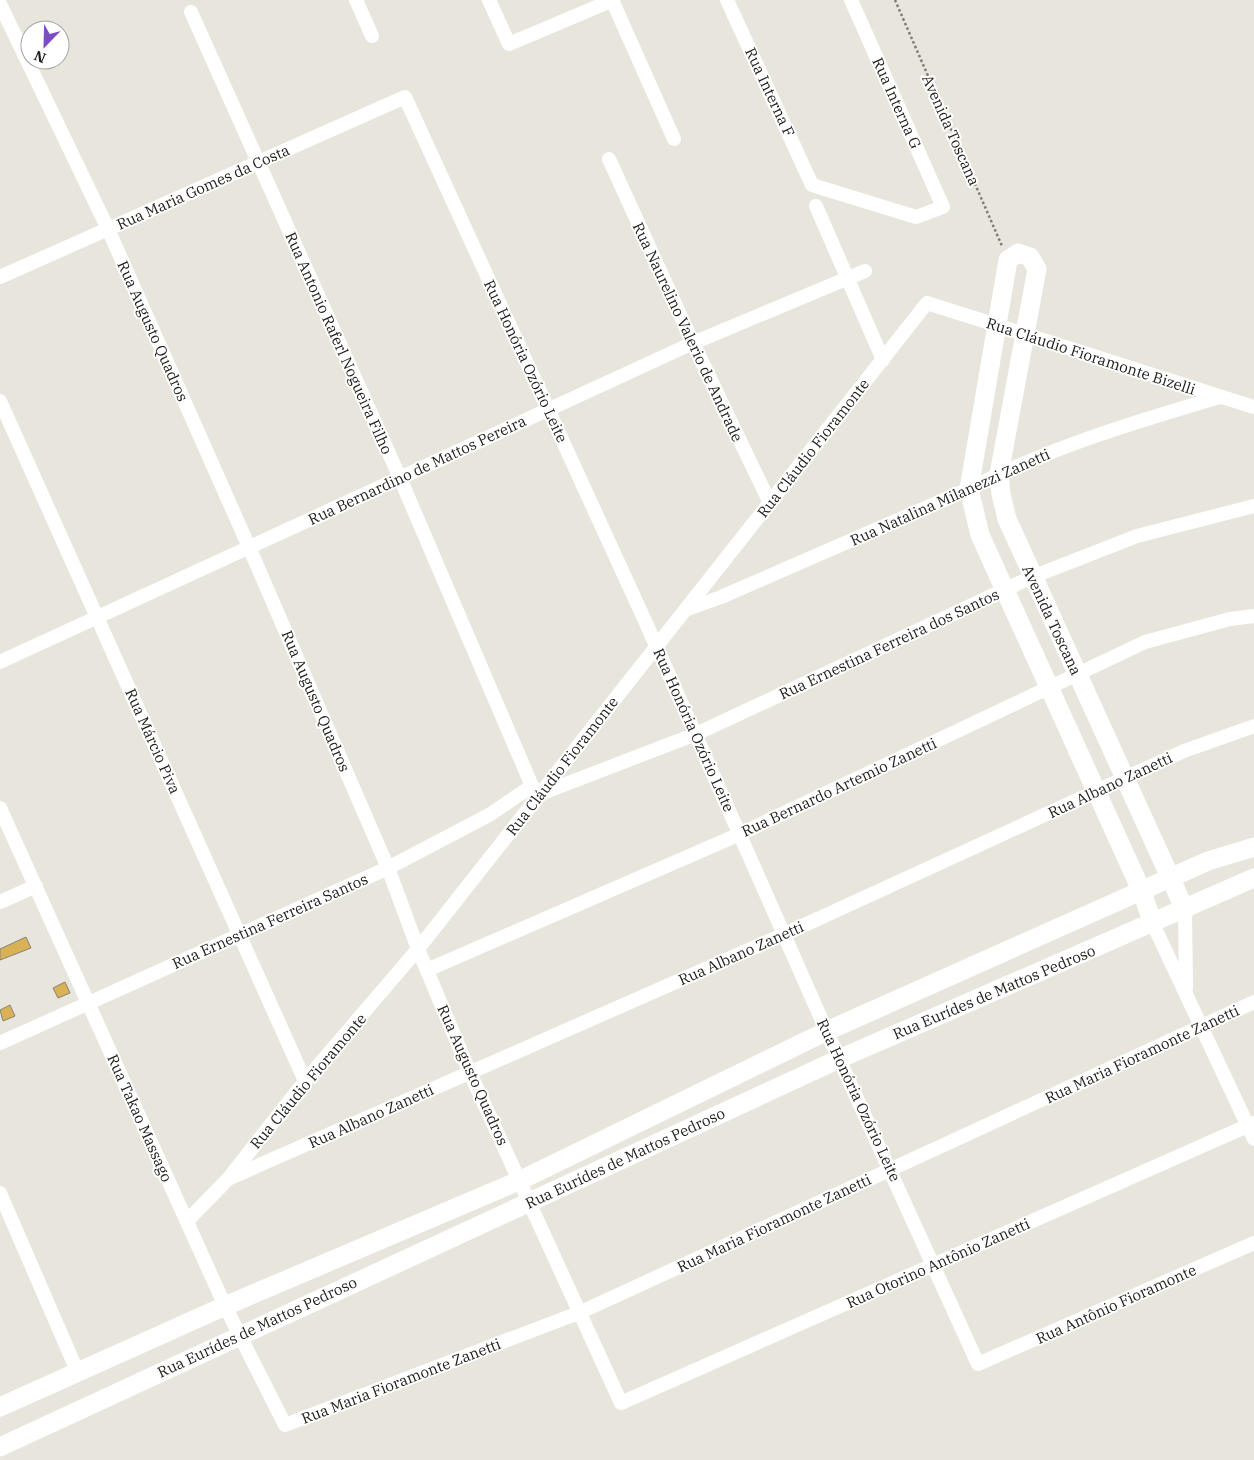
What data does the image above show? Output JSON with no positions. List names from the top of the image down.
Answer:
{
  "streets": {
    "street": [
      "Rua Interna F",
      "Rua Interna G",
      "Avenida Toscana",
      "Rua Maria Gomes da Costa",
      "Rua Augusto Quadros",
      "Rua Naurelino Valerio de Andrade",
      "Rua Antonio Raferl Nogueira Filho",
      "Rua Cláudio Fioramonte Bizelli",
      "Rua Honória Ozório Leite",
      "Rua Cláudio Fioramonte",
      "Rua Bernardino de Mattos Pereira",
      "Rua Natalina Milanezzi Zanetti",
      "Rua Ernestina Ferreira dos Santos",
      "Rua Márcio Piva",
      "Rua Albano Zanetti",
      "Rua Bernardo Artemio Zanetti",
      "Rua Ernestina Ferreira Santos",
      "Rua Eurídes de Mattos Pedroso",
      "Rua Maria Fioramonte Zanetti",
      "Rua Takao Massago",
      "Rua Otorino Antônio Zanetti",
      "Rua Antônio Fioramonte"
    ]
  },
  "crossings": [
    ["Rua Interna F", "Rua Interna G"],
    ["Avenida Toscana", "Rua Cláudio Fioramonte Bizelli"],
    ["Avenida Toscana", "Rua Natalina Milanezzi Zanetti"],
    ["Avenida Toscana", "Rua Ernestina Ferreira dos Santos"],
    ["Avenida Toscana", "Rua Albano Zanetti"],
    ["Avenida Toscana", "Rua Bernardo Artemio Zanetti"],
    ["Avenida Toscana", "Rua Eurídes de Mattos Pedroso"],
    ["Avenida Toscana", "Rua Maria Fioramonte Zanetti"],
    ["Avenida Toscana", "Rua Otorino Antônio Zanetti"],
    ["Rua Maria Gomes da Costa", "Rua Augusto Quadros"],
    ["Rua Maria Gomes da Costa", "Rua Antonio Raferl Nogueira Filho"],
    ["Rua Maria Gomes da Costa", "Rua Honória Ozório Leite"],
    ["Rua Augusto Quadros", "Rua Cláudio Fioramonte"],
    ["Rua Augusto Quadros", "Rua Bernardino de Mattos Pereira"],
    ["Rua Augusto Quadros", "Rua Albano Zanetti"],
    ["Rua Augusto Quadros", "Rua Bernardo Artemio Zanetti"],
    ["Rua Augusto Quadros", "Rua Ernestina Ferreira Santos"],
    ["Rua Augusto Quadros", "Rua Eurídes de Mattos Pedroso"],
    ["Rua Augusto Quadros", "Rua Maria Fioramonte Zanetti"],
    ["Rua Augusto Quadros", "Rua Otorino Antônio Zanetti"],
    ["Rua Naurelino Valerio de Andrade", "Rua Cláudio Fioramonte"],
    ["Rua Naurelino Valerio de Andrade", "Rua Bernardino de Mattos Pereira"],
    ["Rua Antonio Raferl Nogueira Filho", "Rua Cláudio Fioramonte"],
    ["Rua Antonio Raferl Nogueira Filho", "Rua Bernardino de Mattos Pereira"],
    ["Rua Antonio Raferl Nogueira Filho", "Rua Ernestina Ferreira dos Santos"],
    ["Rua Antonio Raferl Nogueira Filho", "Rua Ernestina Ferreira Santos"],
    ["Rua Cláudio Fioramonte Bizelli", "Rua Cláudio Fioramonte"],
    ["Rua Cláudio Fioramonte Bizelli", "Rua Natalina Milanezzi Zanetti"],
    ["Rua Honória Ozório Leite", "Rua Cláudio Fioramonte"],
    ["Rua Honória Ozório Leite", "Rua Bernardino de Mattos Pereira"],
    ["Rua Honória Ozório Leite", "Rua Ernestina Ferreira dos Santos"],
    ["Rua Honória Ozório Leite", "Rua Albano Zanetti"],
    ["Rua Honória Ozório Leite", "Rua Bernardo Artemio Zanetti"],
    ["Rua Honória Ozório Leite", "Rua Eurídes de Mattos Pedroso"],
    ["Rua Honória Ozório Leite", "Rua Maria Fioramonte Zanetti"],
    ["Rua Honória Ozório Leite", "Rua Otorino Antônio Zanetti"],
    ["Rua Honória Ozório Leite", "Rua Antônio Fioramonte"],
    ["Rua Cláudio Fioramonte", "Rua Natalina Milanezzi Zanetti"],
    ["Rua Cláudio Fioramonte", "Rua Ernestina Ferreira dos Santos"],
    ["Rua Cláudio Fioramonte", "Rua Márcio Piva"],
    ["Rua Cláudio Fioramonte", "Rua Albano Zanetti"],
    ["Rua Cláudio Fioramonte", "Rua Ernestina Ferreira Santos"],
    ["Rua Cláudio Fioramonte", "Rua Takao Massago"],
    ["Rua Bernardino de Mattos Pereira", "Rua Márcio Piva"],
    ["Rua Ernestina Ferreira dos Santos", "Rua Ernestina Ferreira Santos"],
    ["Rua Márcio Piva", "Rua Ernestina Ferreira Santos"],
    ["Rua Ernestina Ferreira Santos", "Rua Takao Massago"],
    ["Rua Eurídes de Mattos Pedroso", "Rua Takao Massago"],
    ["Rua Maria Fioramonte Zanetti", "Rua Takao Massago"]
  ],
  "north": "bottom left"
}
